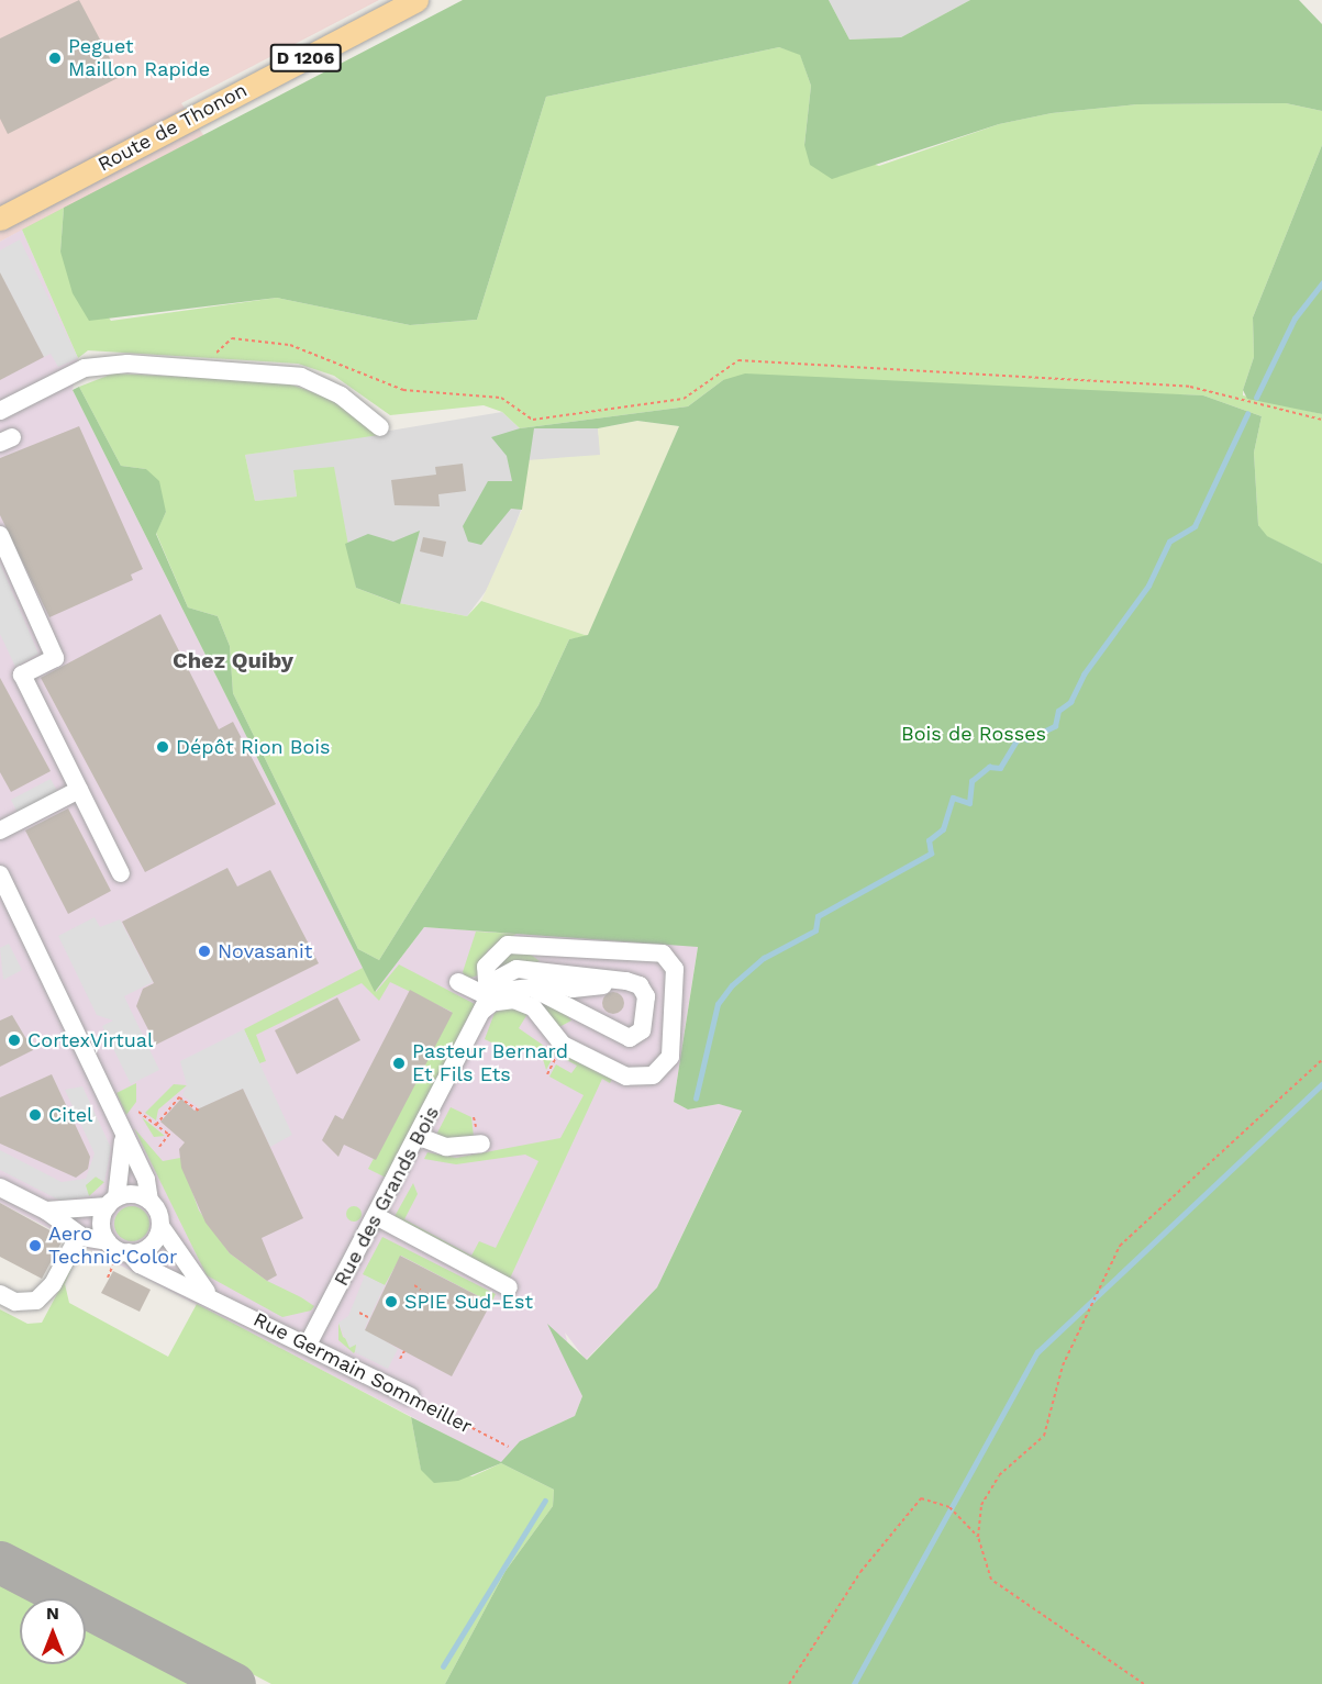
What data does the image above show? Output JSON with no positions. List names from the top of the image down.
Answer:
{
  "streets": {
    "main road": ["D 1206", "Route de Thonon"],
    "street": ["Rue des Grands Bois", "Rue Germain Sommeiller"]
  },
  "crossings": [
    ["Rue des Grands Bois", "Rue Germain Sommeiller"]
  ],
  "districts": ["Chez Quiby"],
  "parks": ["Bois de Rosses"],
  "places": [
    "Peguet Maillon Rapide",
    "Dépôt Rion Bois",
    "Novasanit",
    "CortexVirtual",
    "Pasteur Bernard Et Fils Ets",
    "Citel",
    "Aero Technic'Color",
    "SPIE Sud-Est"
  ],
  "north": "top"
}
